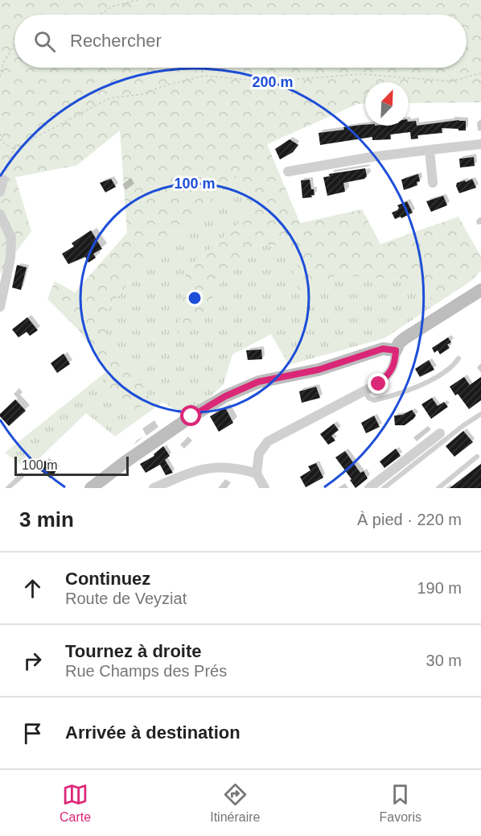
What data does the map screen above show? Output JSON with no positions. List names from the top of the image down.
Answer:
{
  "scale_bar": "100 m",
  "north": "top right",
  "page": {
    "search": "Rechercher",
    "scale": "100 m",
    "heading": ["3 min", "À pied · 220 m"],
    "list": [
      ["Continuez", "Route de Veyziat", "190 m"],
      ["Tournez à droite", "Rue Champs des Prés", "30 m"],
      "Arrivée à destination"
    ],
    "nav": ["Carte", "Itinéraire", "Favoris"]
  },
  "rings": ["200 m", "100 m"]
}
